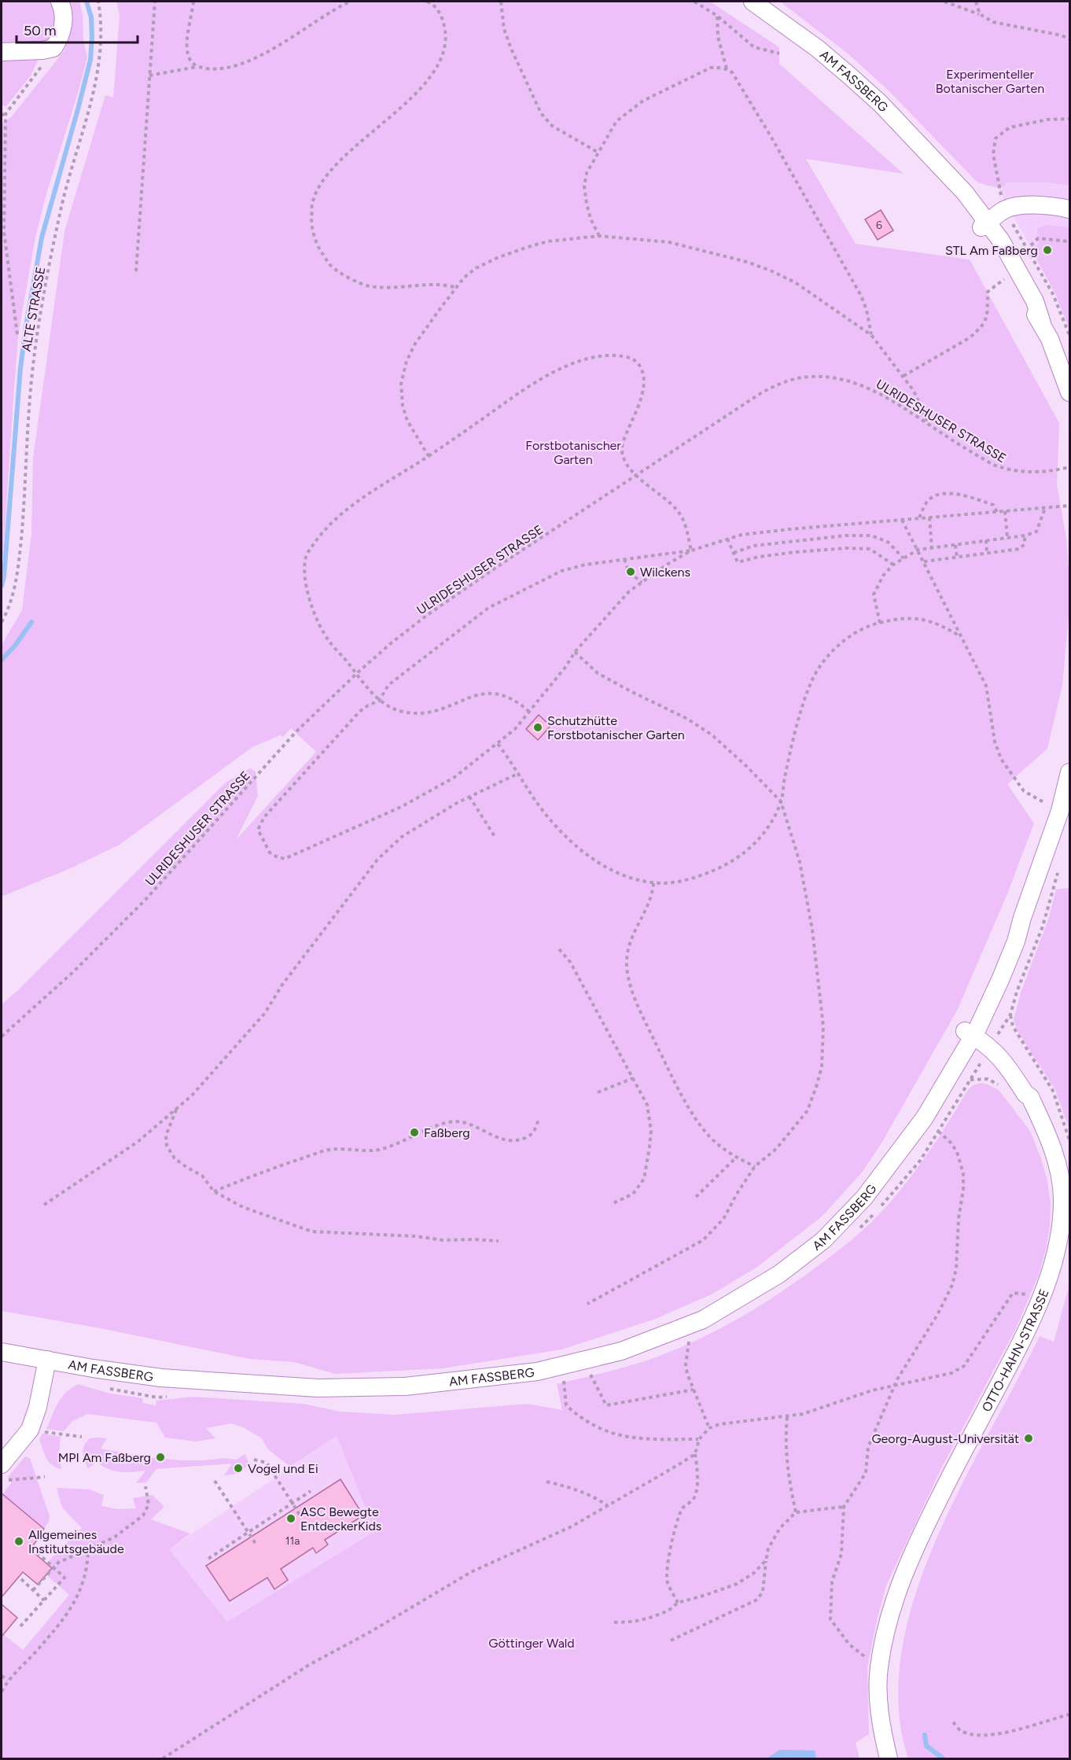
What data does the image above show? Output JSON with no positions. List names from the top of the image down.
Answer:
{
  "streets": {
    "street": ["AM FASSBERG", "OTTO-HAHN-STRASSE"],
    "path": ["ALTE STRASSE", "ULRIDESHUSER STRASSE"]
  },
  "crossings": [
    ["AM FASSBERG", "OTTO-HAHN-STRASSE"]
  ],
  "parks": ["Experimenteller Botanischer Garten", "Forstbotanischer Garten", "Göttinger Wald"],
  "places": [
    "STL Am Faßberg",
    "Wilckens",
    "Schutzhütte Forstbotanischer Garten",
    "Faßberg",
    "Georg-August-Universität",
    "MPI Am Faßberg",
    "Vogel und Ei",
    "ASC Bewegte EntdeckerKids",
    "Allgemeines Institutsgebäude"
  ],
  "house_numbers": ["6", "11a"],
  "scale_bar": "50 m"
}
